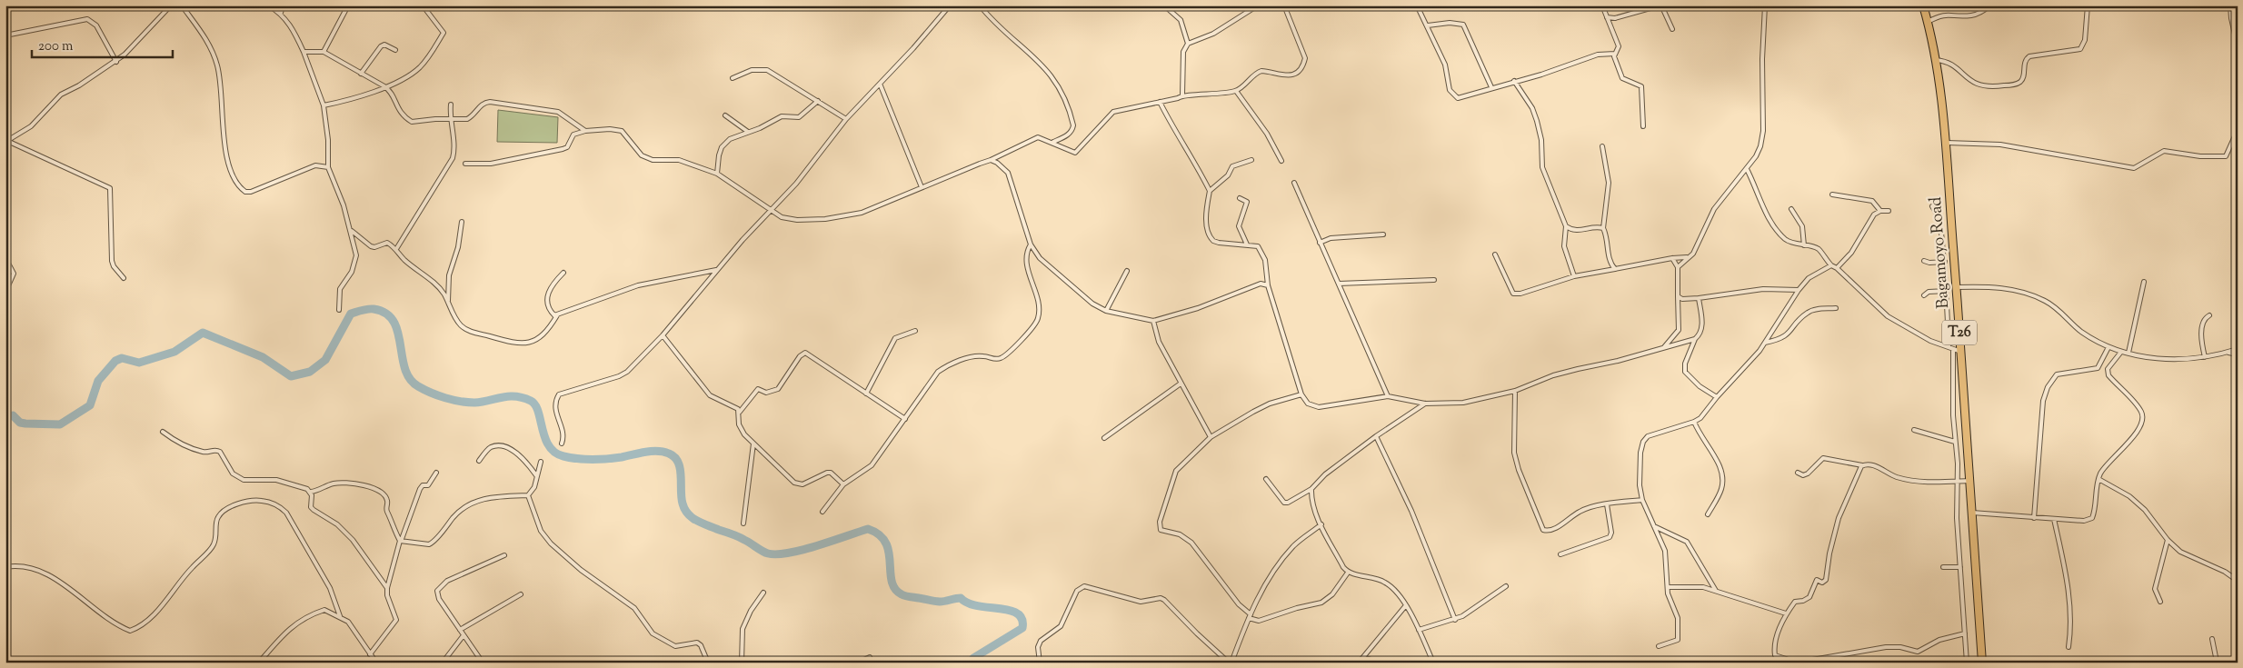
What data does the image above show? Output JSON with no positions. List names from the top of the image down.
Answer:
{
  "streets": {
    "highway": ["Bagamoyo Road", "T26"]
  },
  "scale_bar": "200 m"
}
